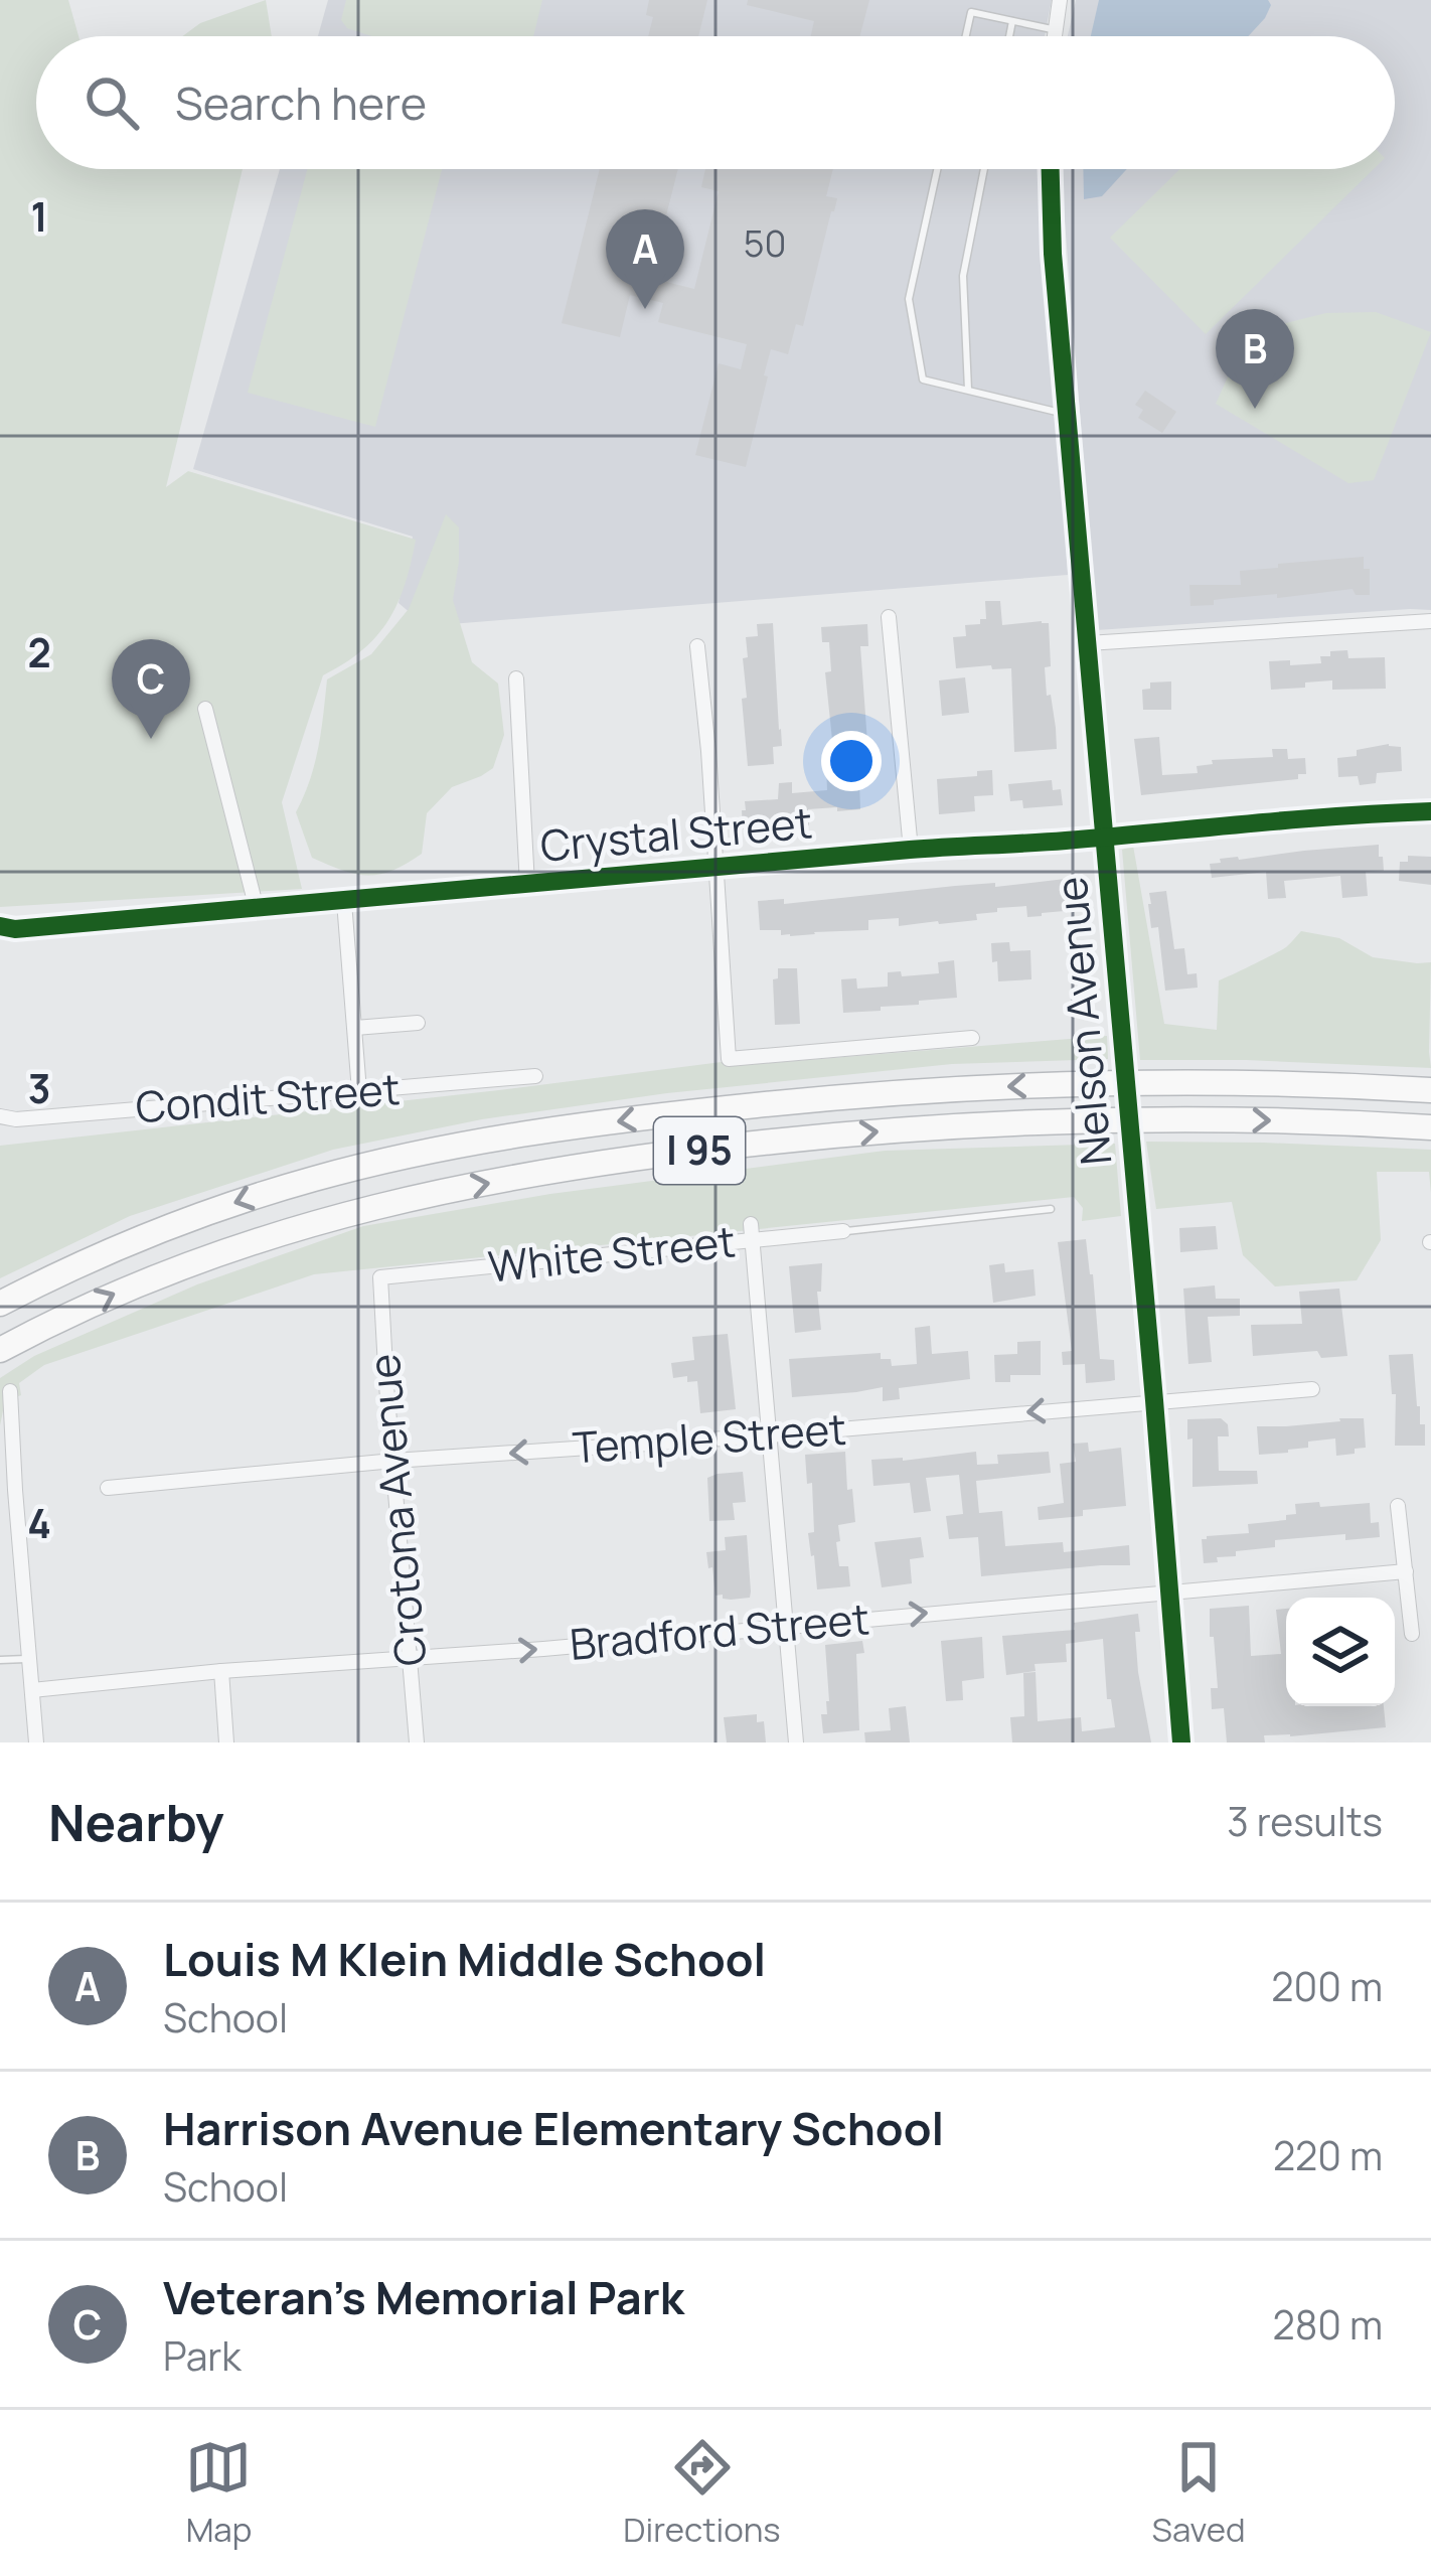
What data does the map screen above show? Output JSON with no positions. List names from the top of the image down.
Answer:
{
  "streets": {
    "highway": ["I 95"],
    "street": [
      "Crystal Street",
      "Nelson Avenue",
      "Condit Street",
      "White Street",
      "Temple Street",
      "Crotona Avenue",
      "Bradford Street"
    ]
  },
  "crossings": [
    ["Crystal Street", "Nelson Avenue"],
    ["Nelson Avenue", "Temple Street"],
    ["Nelson Avenue", "Bradford Street"],
    ["White Street", "Crotona Avenue"],
    ["Temple Street", "Crotona Avenue"],
    ["Crotona Avenue", "Bradford Street"]
  ],
  "one_way": ["Temple Street", "Bradford Street"],
  "house_numbers": ["50"],
  "page": {
    "search": "Search here",
    "pins": ["A", "B", "C"],
    "heading": ["Nearby", "3 results"],
    "list": [
      {
        "mark": "A",
        "name": "Louis M Klein Middle School",
        "note": "School",
        "value": "200 m"
      },
      {
        "mark": "B",
        "name": "Harrison Avenue Elementary School",
        "note": "School",
        "value": "220 m"
      },
      {
        "mark": "C",
        "name": "Veteran's Memorial Park",
        "note": "Park",
        "value": "280 m"
      }
    ],
    "nav": ["Map", "Directions", "Saved"]
  },
  "grid": {
    "rows": [
      "1",
      "2",
      "3",
      "4"
    ]
  }
}
